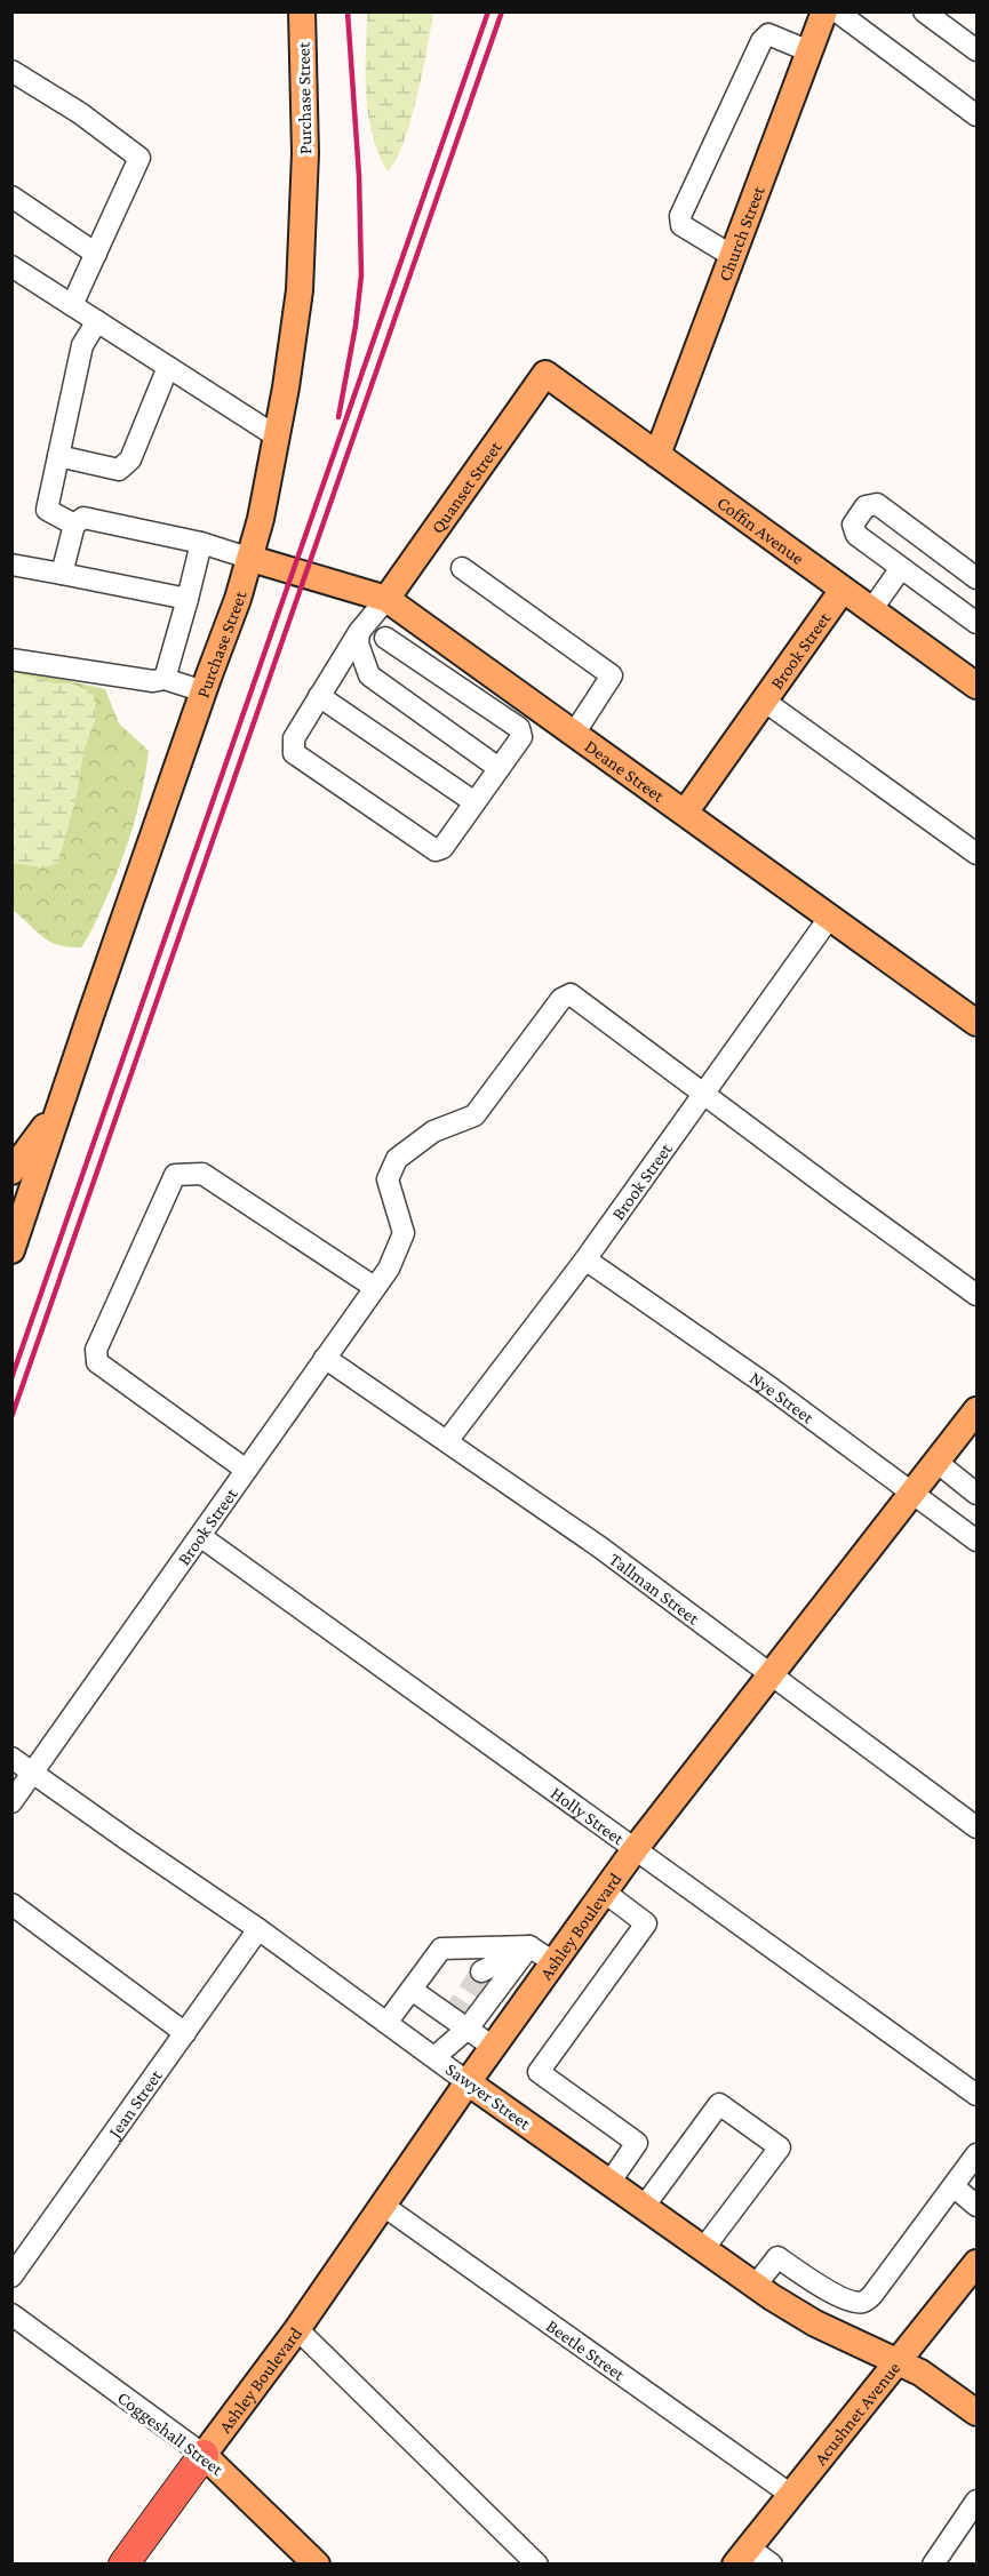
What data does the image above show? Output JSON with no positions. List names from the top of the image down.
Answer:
{
  "streets": {
    "main road": [
      "Purchase Street",
      "Church Street",
      "Quanset Street",
      "Coffin Avenue",
      "Brook Street",
      "Deane Street",
      "Ashley Boulevard",
      "Sawyer Street",
      "Acushnet Avenue",
      "Coggeshall Street"
    ],
    "street": [
      "Nye Street",
      "Tallman Street",
      "Holly Street",
      "Jean Street",
      "Beetle Street"
    ]
  },
  "crossings": [
    ["Purchase Street", "Deane Street"],
    ["Church Street", "Coffin Avenue"],
    ["Quanset Street", "Coffin Avenue"],
    ["Quanset Street", "Deane Street"],
    ["Coffin Avenue", "Brook Street"],
    ["Brook Street", "Deane Street"],
    ["Brook Street", "Nye Street"],
    ["Brook Street", "Tallman Street"],
    ["Brook Street", "Holly Street"],
    ["Brook Street", "Sawyer Street"],
    ["Nye Street", "Ashley Boulevard"],
    ["Tallman Street", "Ashley Boulevard"],
    ["Holly Street", "Ashley Boulevard"],
    ["Ashley Boulevard", "Sawyer Street"],
    ["Ashley Boulevard", "Beetle Street"],
    ["Ashley Boulevard", "Coggeshall Street"],
    ["Sawyer Street", "Jean Street"],
    ["Sawyer Street", "Acushnet Avenue"],
    ["Beetle Street", "Acushnet Avenue"]
  ]
}
